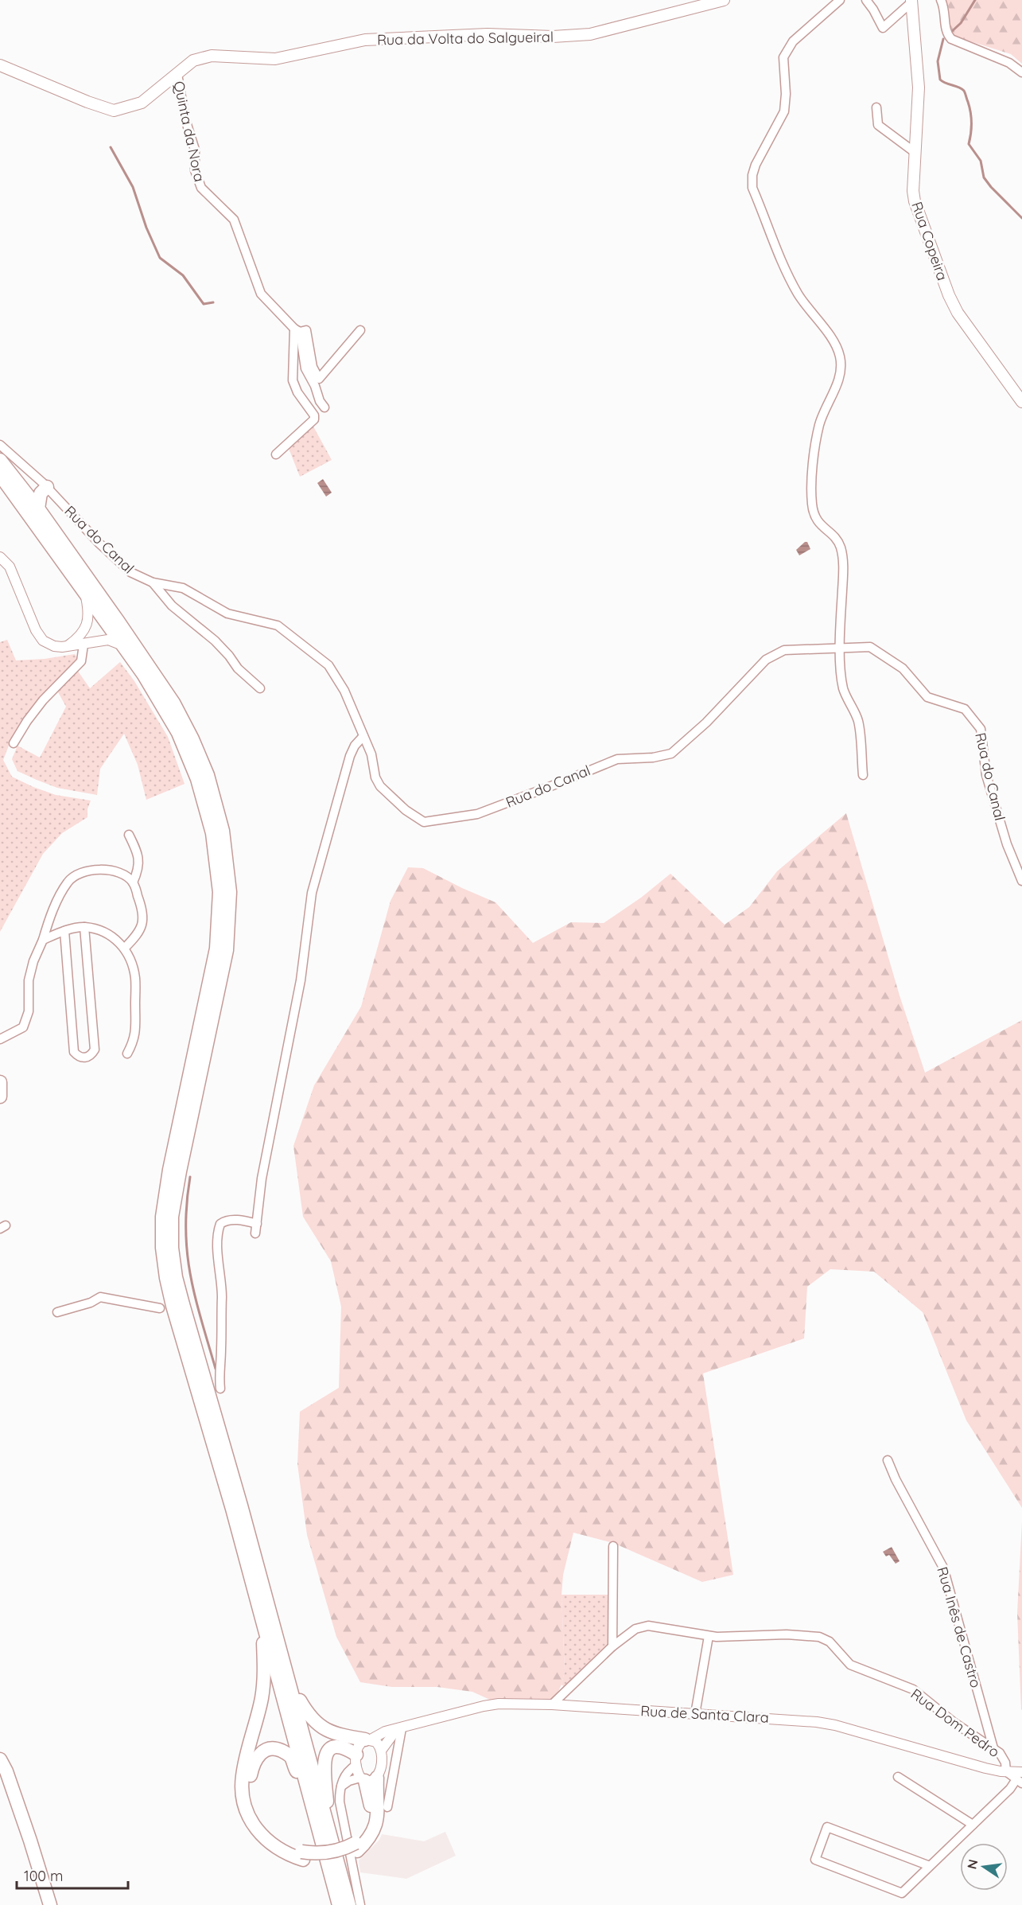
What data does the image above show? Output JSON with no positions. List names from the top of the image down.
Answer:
{
  "streets": {
    "main road": ["Rua da Volta do Salgueiral", "Rua Copeira"],
    "street": [
      "Quinta da Nora",
      "Rua do Canal",
      "Rua Inês de Castro",
      "Rua de Santa Clara",
      "Rua Dom Pedro"
    ]
  },
  "crossings": [
    ["Rua da Volta do Salgueiral", "Quinta da Nora"],
    ["Rua Inês de Castro", "Rua Dom Pedro"],
    ["Rua de Santa Clara", "Rua Dom Pedro"]
  ],
  "scale_bar": "100 m",
  "north": "left"
}
